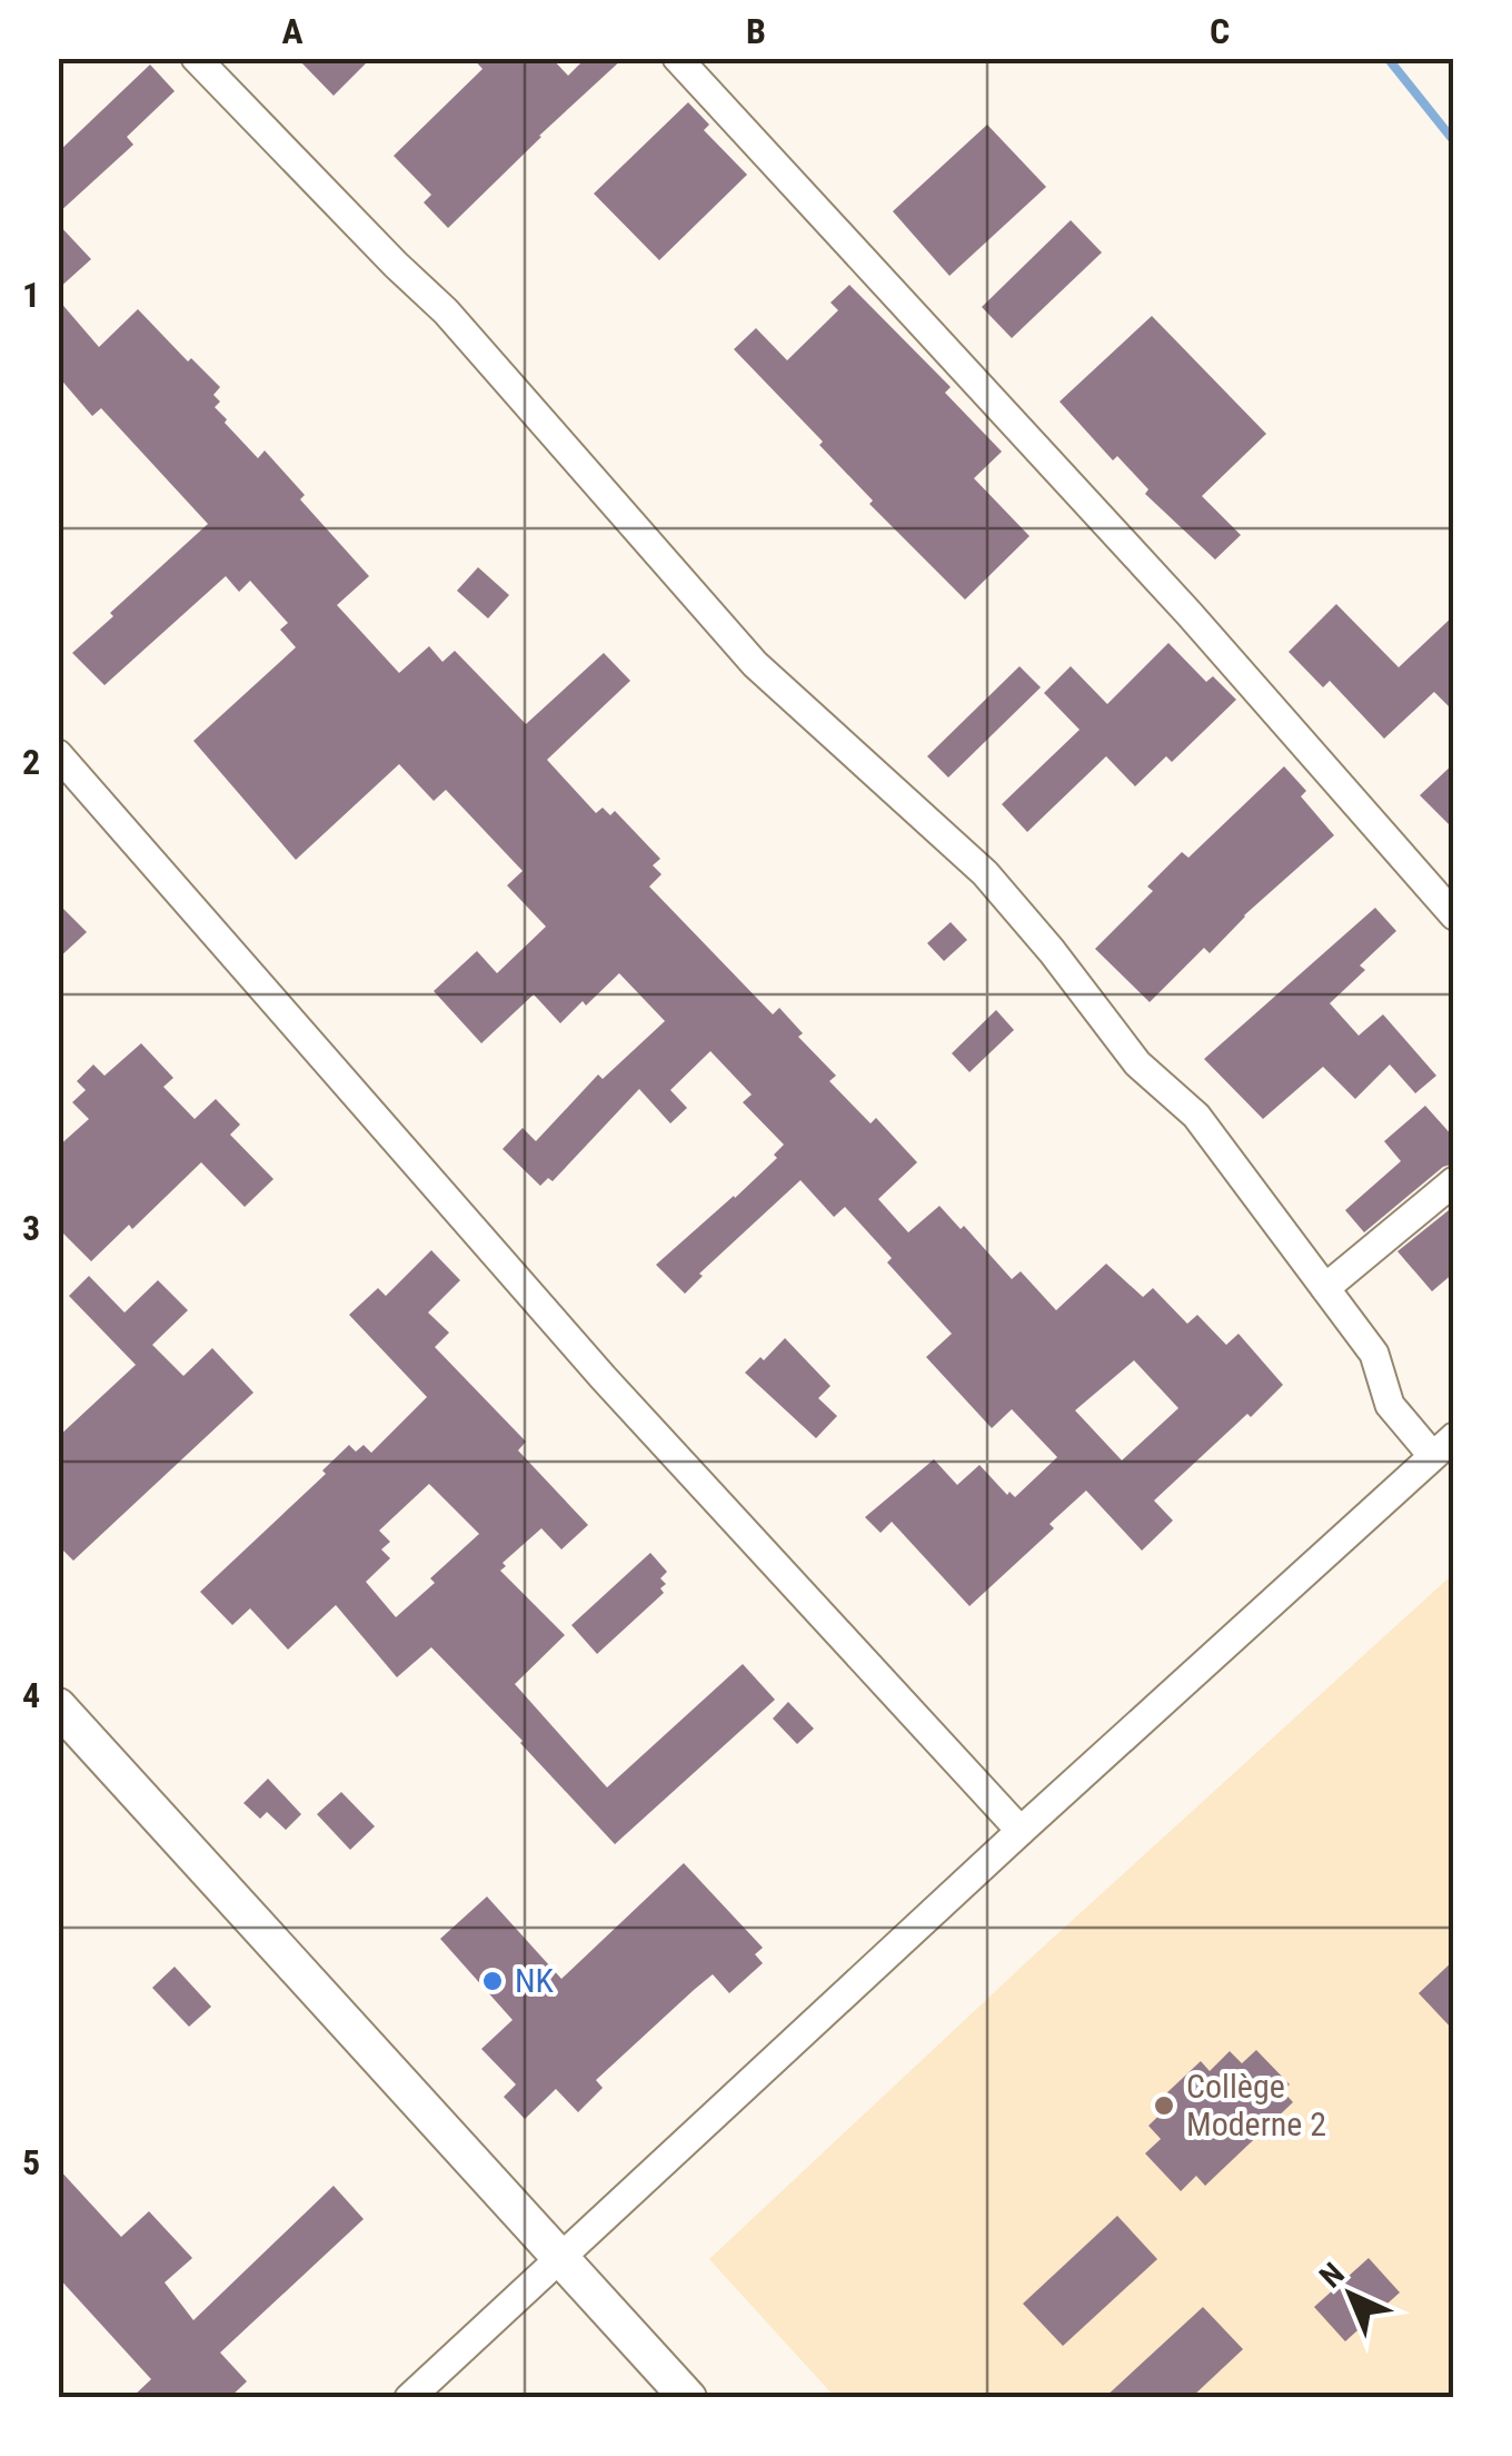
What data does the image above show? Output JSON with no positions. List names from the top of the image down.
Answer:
{
  "places": ["NK", "Collège Moderne 2"],
  "north": "top left",
  "grid": {
    "columns": ["A", "B", "C"],
    "rows": [
      "1",
      "2",
      "3",
      "4",
      "5"
    ]
  }
}
